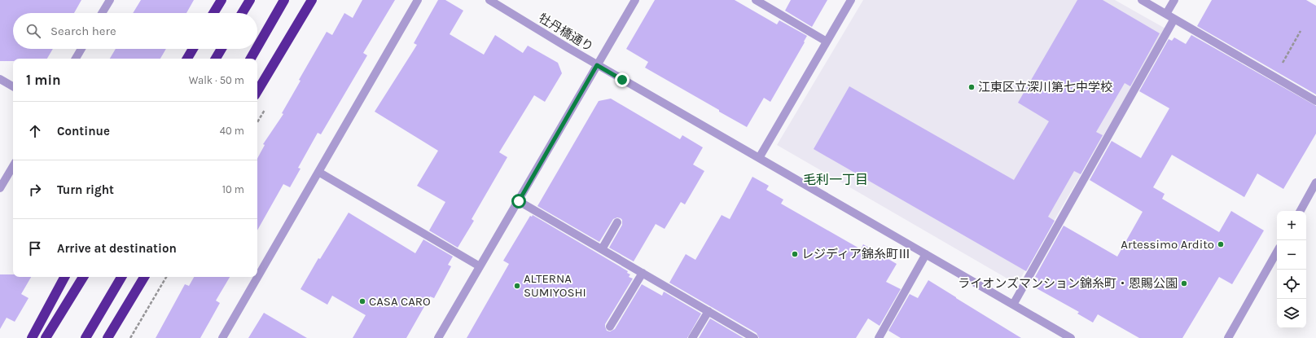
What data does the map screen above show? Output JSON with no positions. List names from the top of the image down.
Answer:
{
  "streets": {
    "street": ["牡丹橋通り"]
  },
  "districts": ["毛利一丁目"],
  "places": [
    "江東区立深川第七中学校",
    "Artessimo Ardito",
    "レジディア錦糸町Ⅲ",
    "ライオンズマンション錦糸町・恩賜公園",
    "ALTERNA SUMIYOSHI",
    "CASA CARO"
  ],
  "page": {
    "search": "Search here",
    "heading": ["1 min", "Walk · 50 m"],
    "list": [
      ["Continue", "40 m"],
      ["Turn right", "10 m"],
      "Arrive at destination"
    ],
    "map_buttons": ["+", "−"]
  }
}
